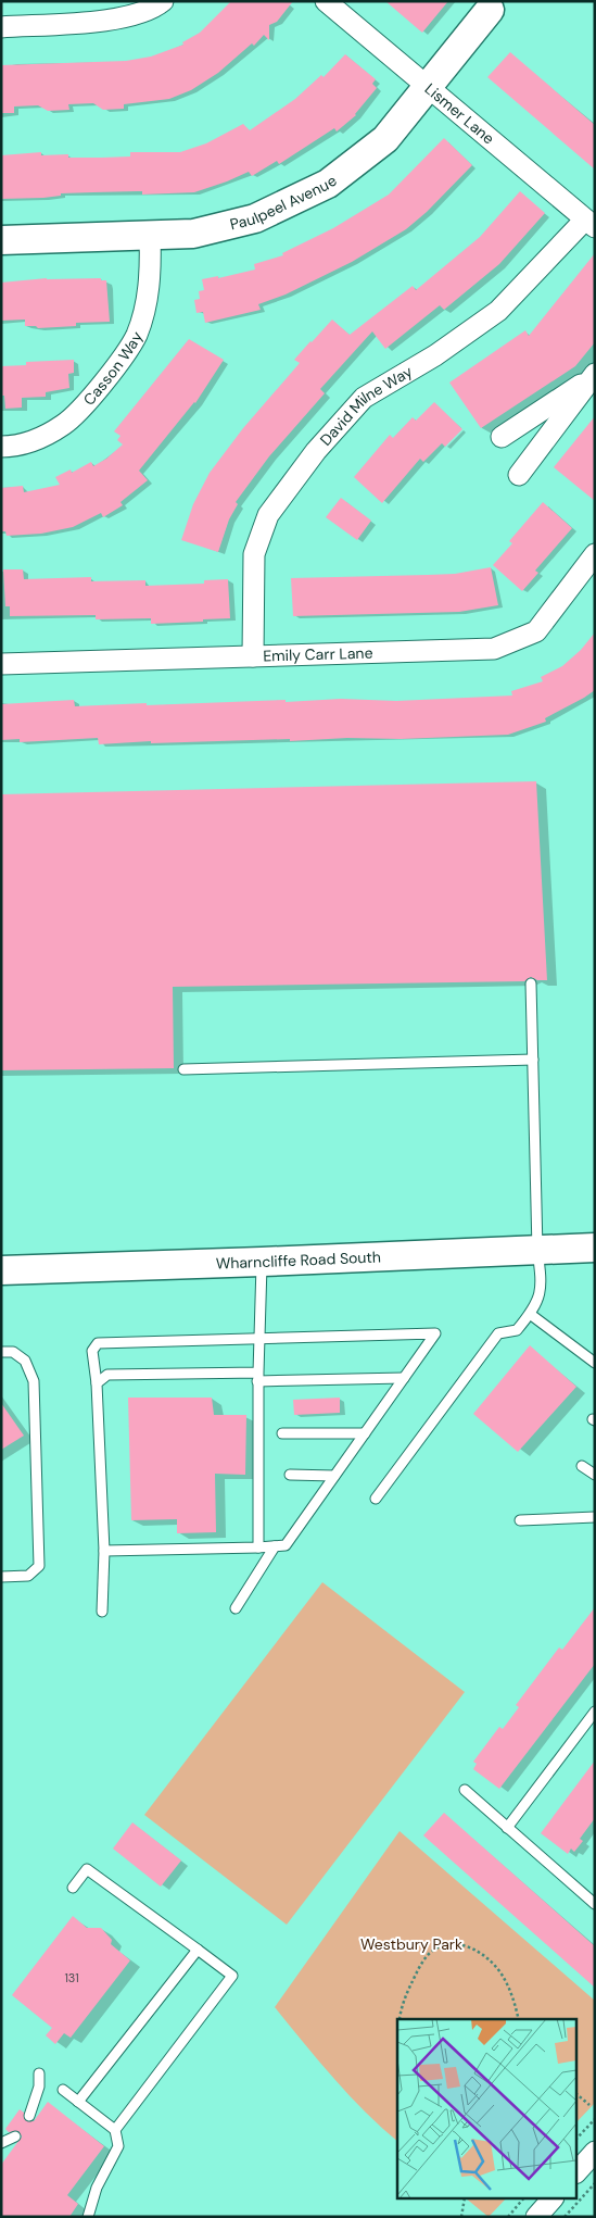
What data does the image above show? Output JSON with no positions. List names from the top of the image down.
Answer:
{
  "streets": {
    "main road": ["Paulpeel Avenue", "Wharncliffe Road South"],
    "street": [
      "Lismer Lane",
      "Casson Way",
      "David Milne Way",
      "Emily Carr Lane"
    ]
  },
  "crossings": [
    ["Lismer Lane", "Paulpeel Avenue"],
    ["Lismer Lane", "David Milne Way"],
    ["Paulpeel Avenue", "Casson Way"],
    ["David Milne Way", "Emily Carr Lane"]
  ],
  "parks": ["Westbury Park"],
  "house_numbers": ["131"]
}
